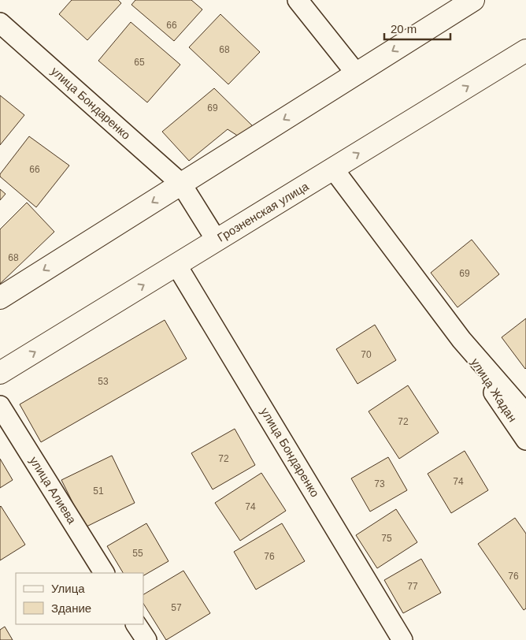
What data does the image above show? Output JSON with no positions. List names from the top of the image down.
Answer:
{
  "streets": {
    "street": [
      "улица Бондаренко",
      "Грозненская улица",
      "улица Жадан",
      "улица Алиева"
    ]
  },
  "crossings": [
    ["улица Бондаренко", "Грозненская улица"]
  ],
  "house_numbers": [
    "66",
    "68",
    "65",
    "69",
    "66",
    "68",
    "69",
    "70",
    "53",
    "72",
    "72",
    "74",
    "73",
    "51",
    "74",
    "75",
    "55",
    "76",
    "76",
    "77",
    "57"
  ],
  "legend": ["Улица", "Здание"],
  "scale_bar": "20 m"
}
